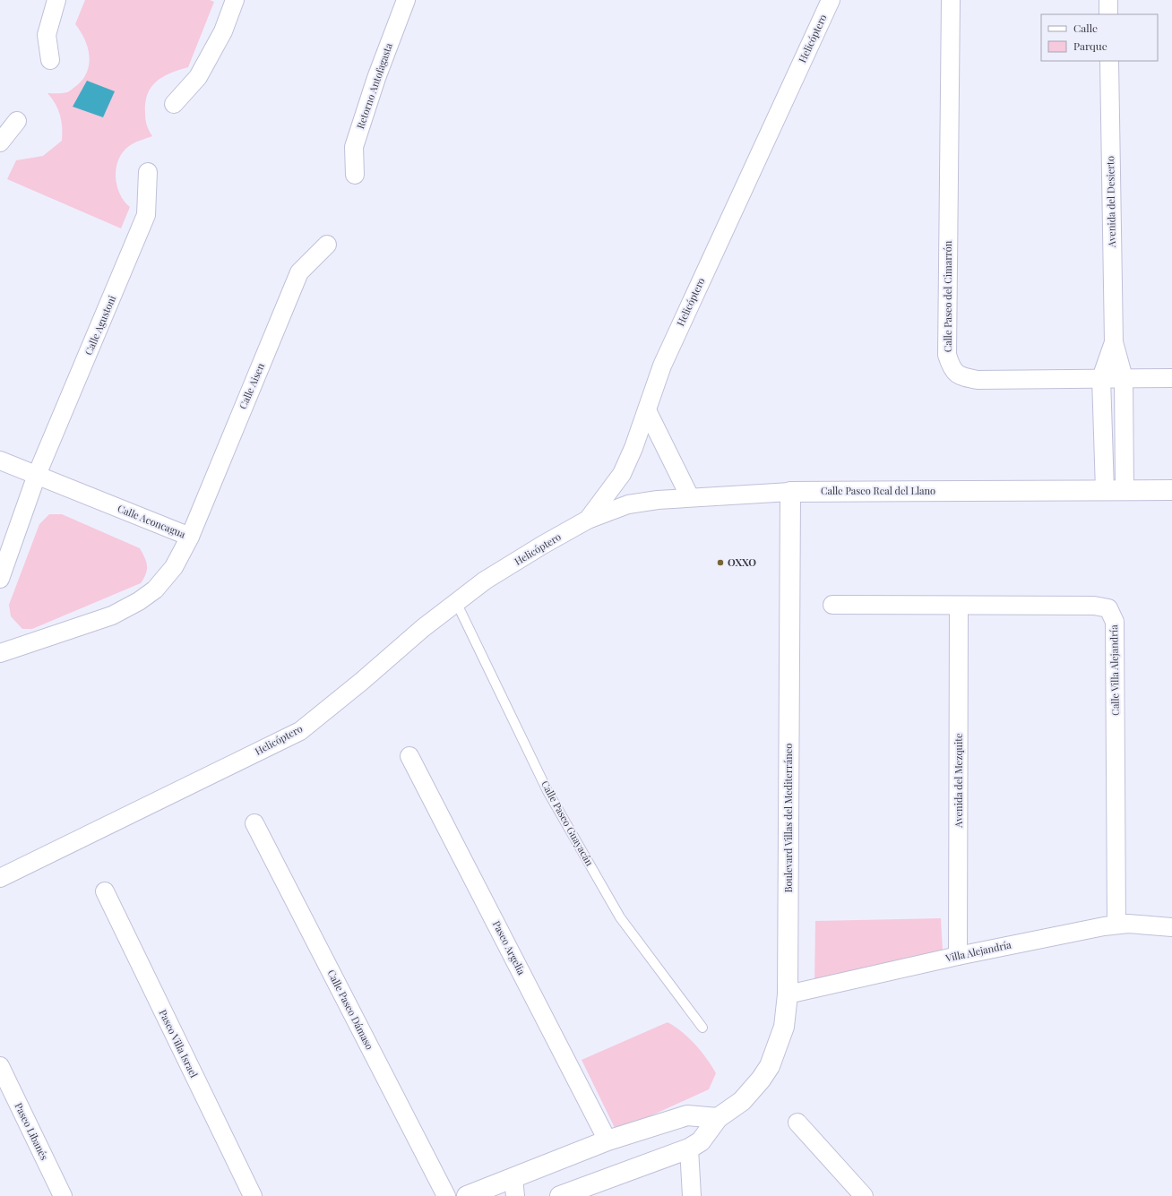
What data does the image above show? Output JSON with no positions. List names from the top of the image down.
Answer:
{
  "streets": {
    "street": [
      "Helicóptero",
      "Retorno Antofagasta",
      "Avenida del Desierto",
      "Calle Paseo del Cimarrón",
      "Calle Agustoni",
      "Calle Aisen",
      "Calle Paseo Real del Llano",
      "Calle Aconcagua",
      "Calle Villa Alejandría",
      "Avenida del Mezquite",
      "Boulevard Villas del Mediterráneo",
      "Paseo Argelia",
      "Villa Alejandría",
      "Calle Paseo Dámaso",
      "Paseo Villa Israel",
      "Paseo Libanés"
    ],
    "lane": ["Calle Paseo Guayacán"]
  },
  "crossings": [
    ["Helicóptero", "Calle Paseo Real del Llano"],
    ["Helicóptero", "Calle Paseo Guayacán"],
    ["Avenida del Desierto", "Calle Paseo del Cimarrón"],
    ["Avenida del Desierto", "Calle Paseo Real del Llano"],
    ["Calle Agustoni", "Calle Aconcagua"],
    ["Calle Aisen", "Calle Aconcagua"],
    ["Calle Paseo Real del Llano", "Boulevard Villas del Mediterráneo"],
    ["Calle Villa Alejandría", "Avenida del Mezquite"],
    ["Calle Villa Alejandría", "Villa Alejandría"],
    ["Avenida del Mezquite", "Villa Alejandría"],
    ["Boulevard Villas del Mediterráneo", "Villa Alejandría"]
  ],
  "places": ["OXXO"],
  "legend": ["Calle", "Parque"]
}
